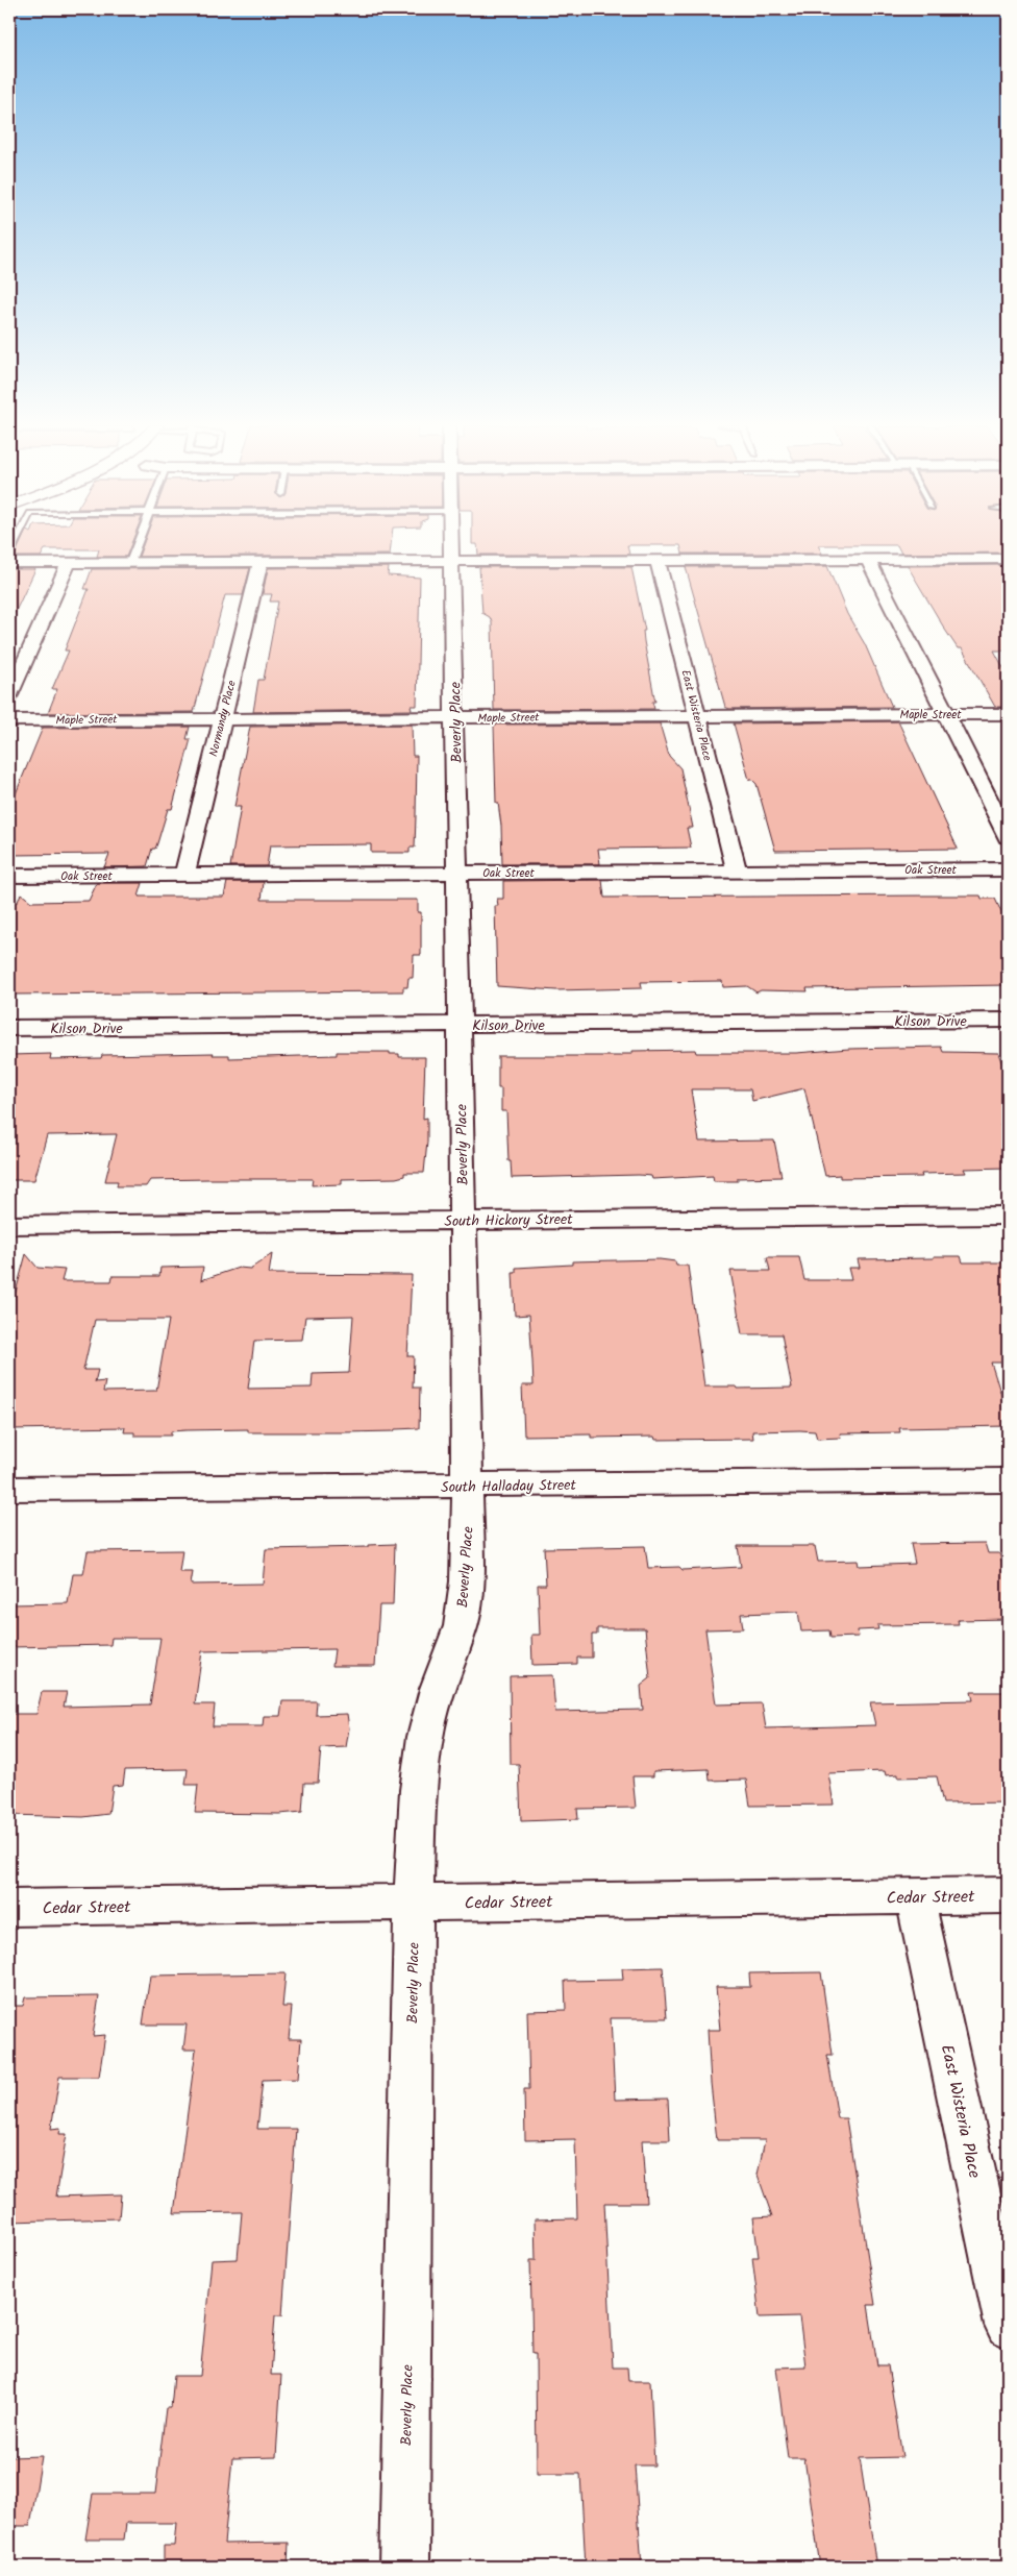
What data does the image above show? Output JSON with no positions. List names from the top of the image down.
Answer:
{
  "streets": {
    "street": [
      "Maple Street",
      "East Wisteria Place",
      "Normandy Place",
      "Beverly Place",
      "Oak Street",
      "Kilson Drive",
      "South Hickory Street",
      "South Halladay Street",
      "Cedar Street"
    ]
  },
  "crossings": [
    ["Maple Street", "East Wisteria Place"],
    ["Maple Street", "Normandy Place"],
    ["Maple Street", "Beverly Place"],
    ["East Wisteria Place", "Oak Street"],
    ["East Wisteria Place", "Cedar Street"],
    ["Normandy Place", "Oak Street"],
    ["Beverly Place", "Oak Street"],
    ["Beverly Place", "Kilson Drive"],
    ["Beverly Place", "South Hickory Street"],
    ["Beverly Place", "South Halladay Street"],
    ["Beverly Place", "Cedar Street"]
  ]
}
